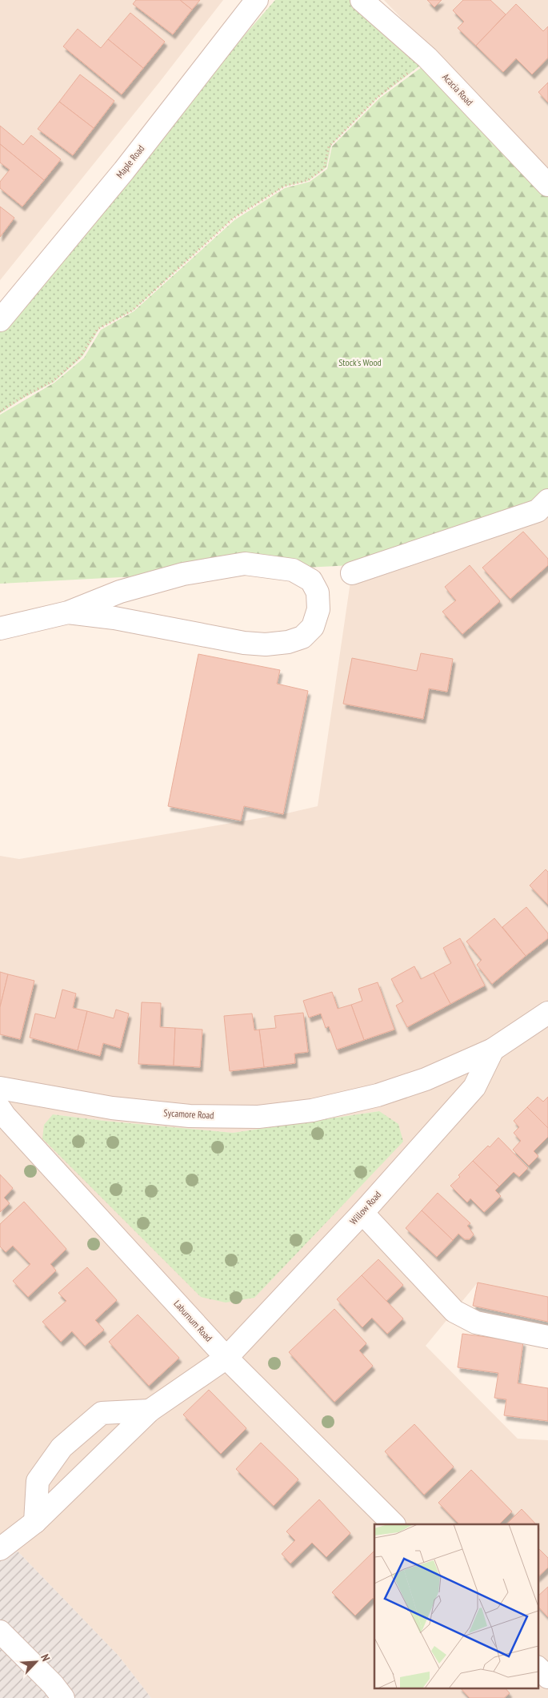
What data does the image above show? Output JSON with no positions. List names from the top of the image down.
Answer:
{
  "streets": {
    "street": [
      "Acacia Road",
      "Maple Road",
      "Sycamore Road",
      "Willow Road",
      "Laburnum Road"
    ]
  },
  "crossings": [
    ["Sycamore Road", "Willow Road"],
    ["Willow Road", "Laburnum Road"]
  ],
  "parks": ["Stock's Wood"],
  "north": "top right"
}
